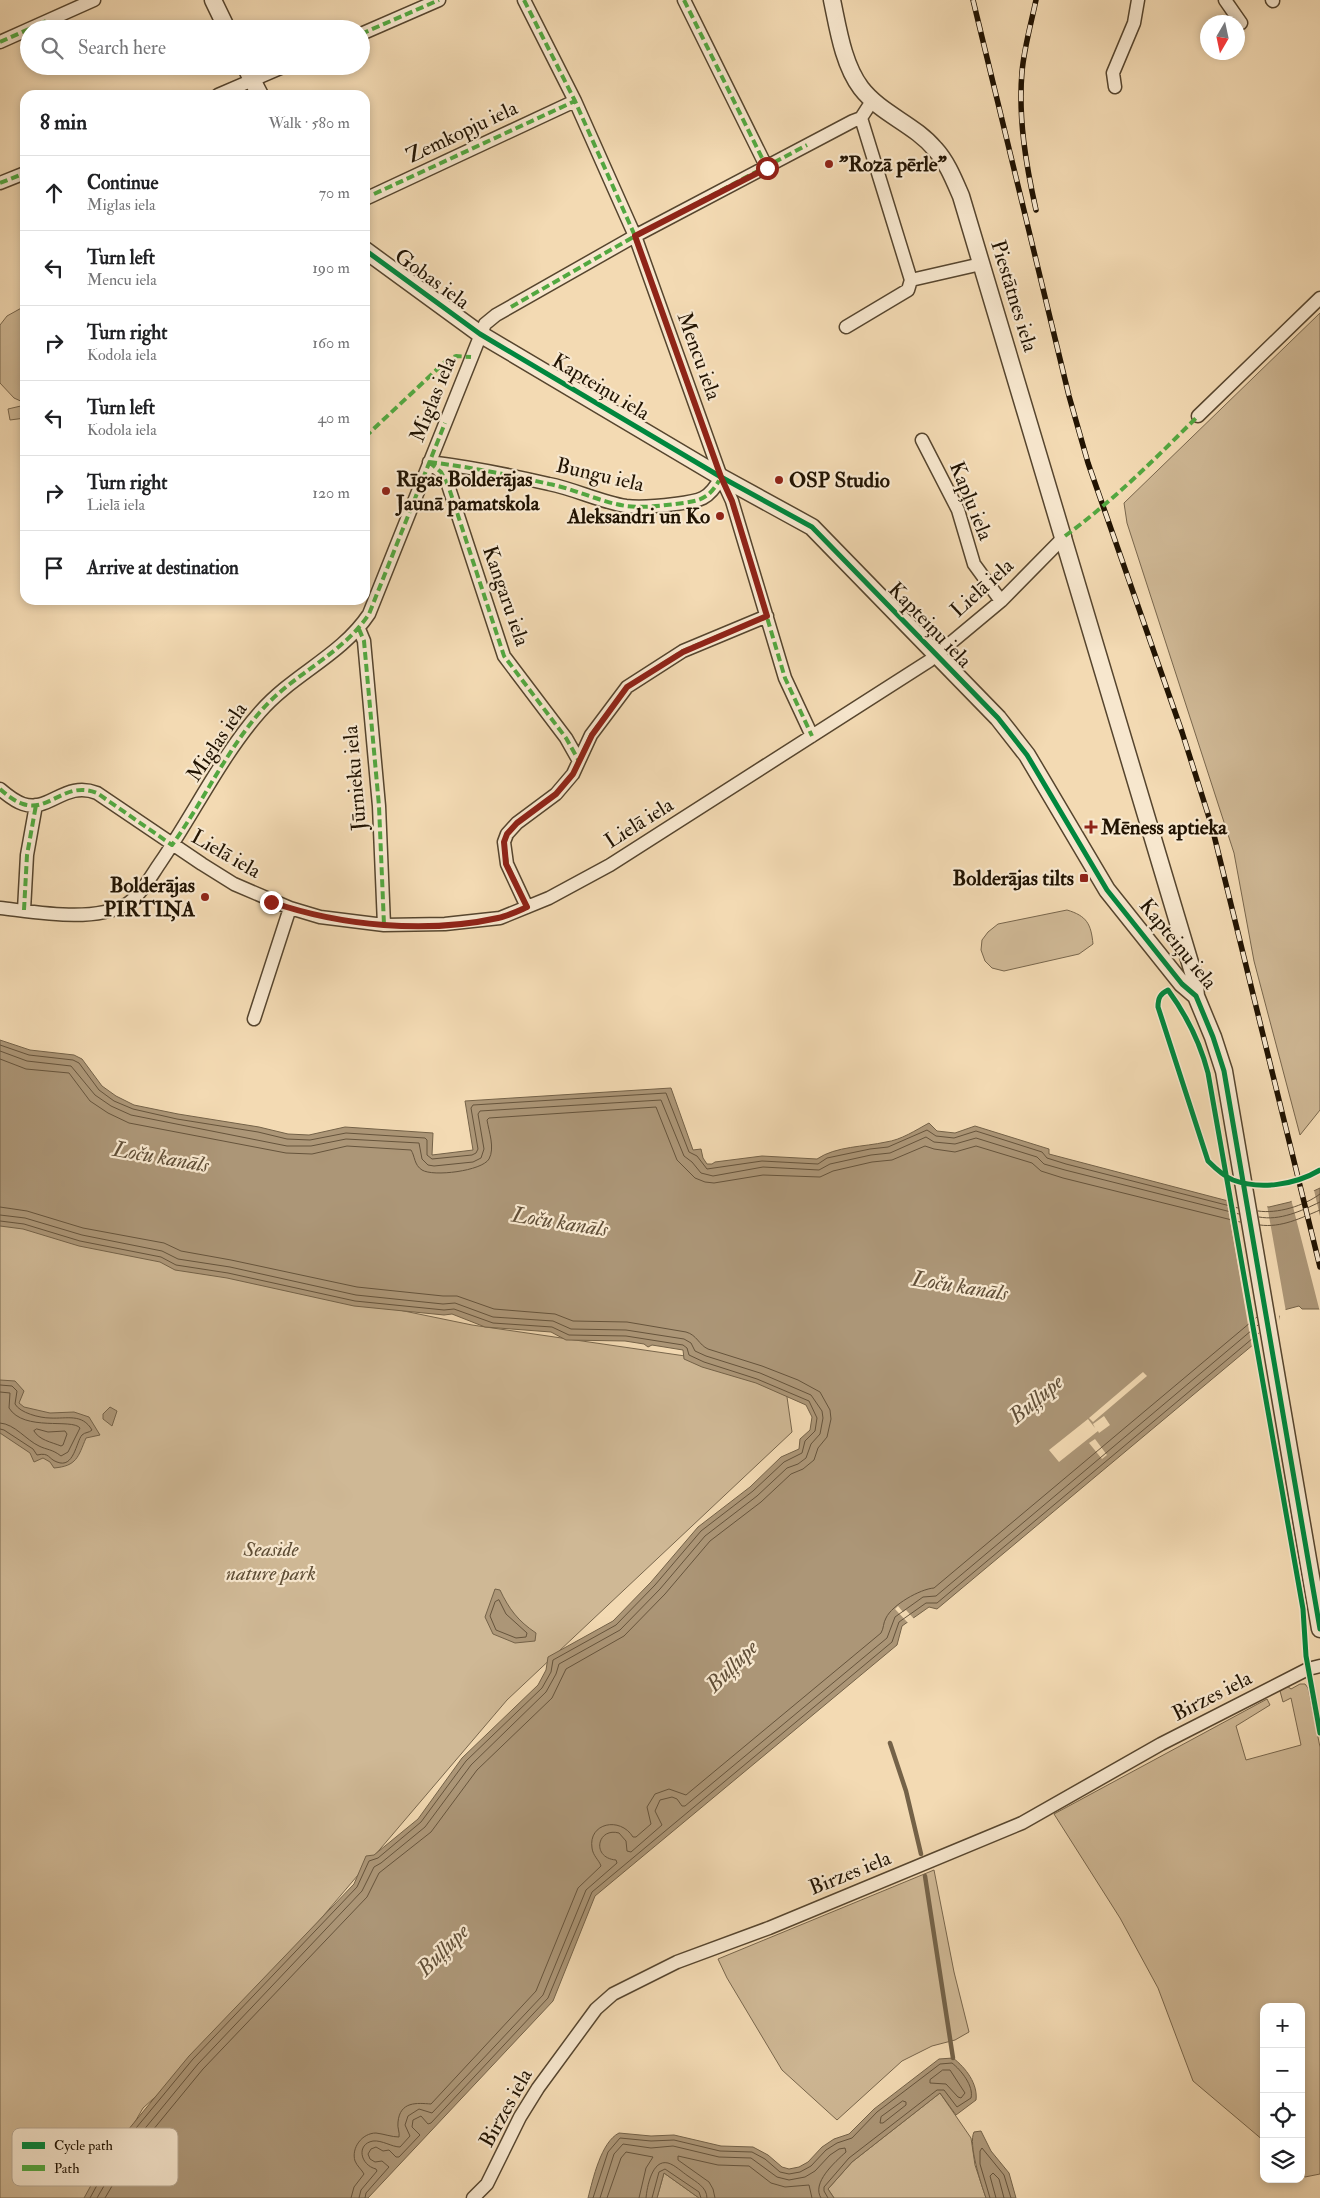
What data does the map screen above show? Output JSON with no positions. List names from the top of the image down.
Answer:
{
  "streets": {
    "street": [
      "Zemkopju iela",
      "Gobas iela",
      "Piestātnes iela",
      "Mencu iela",
      "Kapteiņu iela",
      "Miglas iela",
      "Bungu iela",
      "Kapļu iela",
      "Lielā iela",
      "Kangaru iela",
      "Jūrnieku iela",
      "Birzes iela"
    ]
  },
  "crossings": [
    ["Zemkopju iela", "Mencu iela"],
    ["Gobas iela", "Kapteiņu iela"],
    ["Gobas iela", "Miglas iela"],
    ["Piestātnes iela", "Kapteiņu iela"],
    ["Piestātnes iela", "Lielā iela"],
    ["Mencu iela", "Kapteiņu iela"],
    ["Mencu iela", "Miglas iela"],
    ["Mencu iela", "Bungu iela"],
    ["Mencu iela", "Lielā iela"],
    ["Kapteiņu iela", "Miglas iela"],
    ["Kapteiņu iela", "Bungu iela"],
    ["Kapteiņu iela", "Lielā iela"],
    ["Miglas iela", "Bungu iela"],
    ["Miglas iela", "Lielā iela"],
    ["Miglas iela", "Kangaru iela"],
    ["Miglas iela", "Jūrnieku iela"],
    ["Bungu iela", "Kangaru iela"],
    ["Kapļu iela", "Lielā iela"],
    ["Lielā iela", "Jūrnieku iela"]
  ],
  "water": ["Loču kanāls", "Buļļupe"],
  "parks": ["Seaside nature park"],
  "places": {
    "other": [
      "\"Rozā pērle\"",
      "OSP Studio",
      "Rīgas Bolderājas Jaunā pamatskola",
      "Aleksandri un Ko",
      "Bolderājas PIRTIŅA"
    ],
    "health": ["Mēness aptieka"],
    "transit": ["Bolderājas tilts"]
  },
  "legend": ["Cycle path", "Path"],
  "north": "bottom",
  "page": {
    "search": "Search here",
    "heading": ["8 min", "Walk · 580 m"],
    "list": [
      ["Continue", "Miglas iela", "70 m"],
      ["Turn left", "Mencu iela", "190 m"],
      ["Turn right", "Kodola iela", "160 m"],
      ["Turn left", "Kodola iela", "40 m"],
      ["Turn right", "Lielā iela", "120 m"],
      "Arrive at destination"
    ],
    "map_buttons": ["+", "−"]
  }
}
